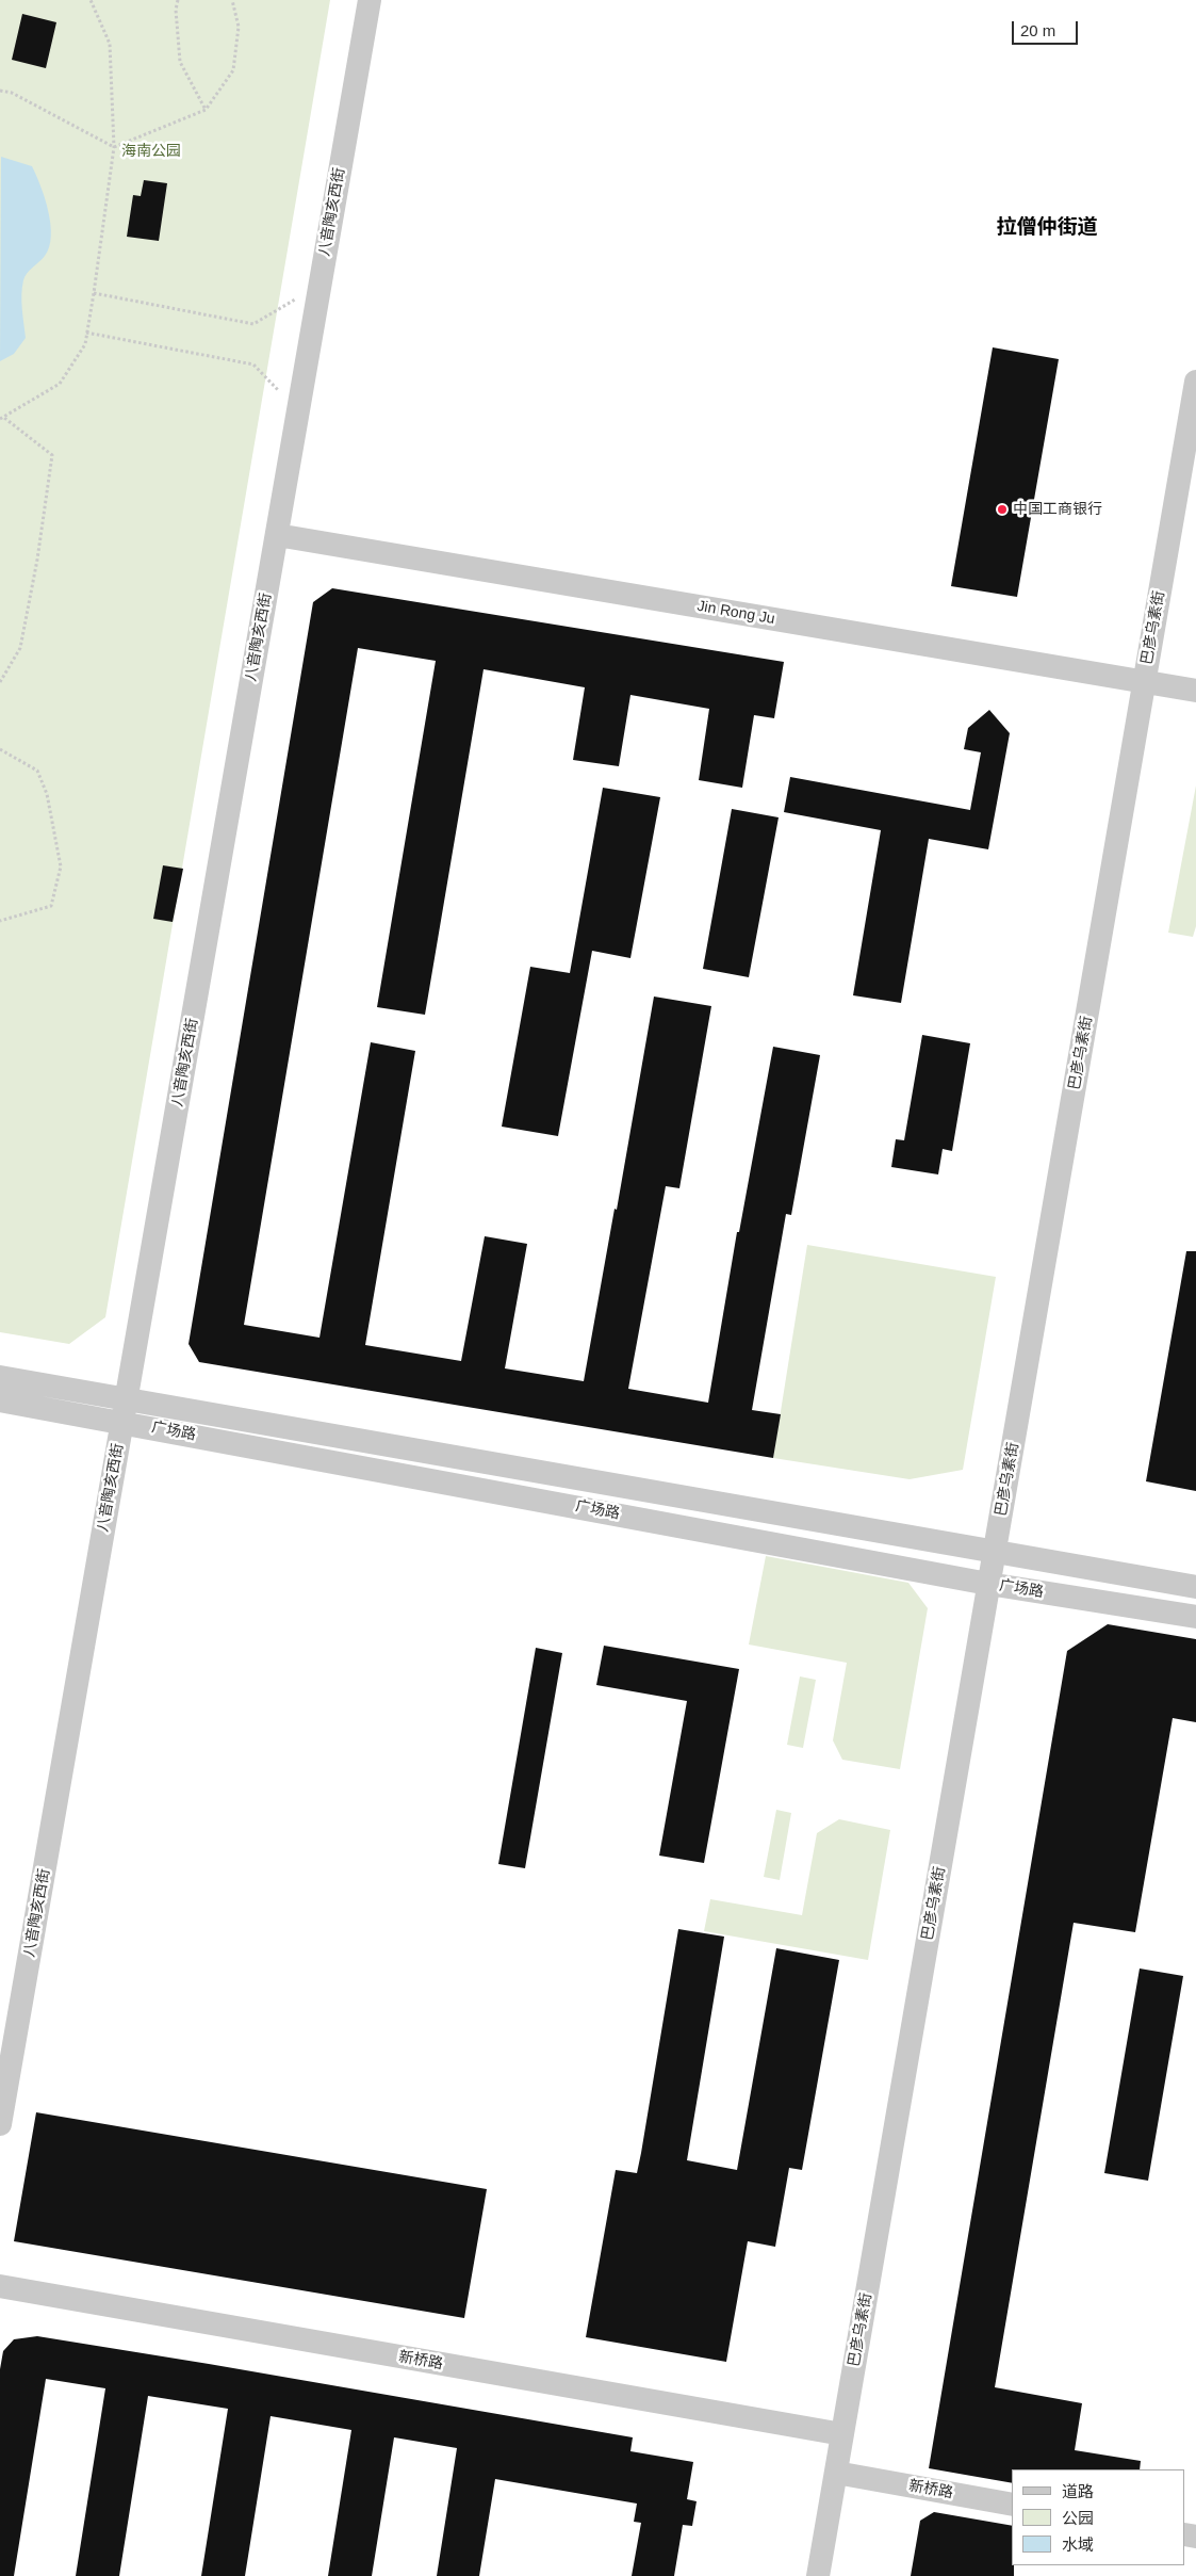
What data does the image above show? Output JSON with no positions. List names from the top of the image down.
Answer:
{
  "streets": {
    "street": [
      "八音陶亥西街",
      "Jin Rong Ju",
      "巴彦乌素街",
      "广场路",
      "新桥路"
    ]
  },
  "crossings": [
    ["八音陶亥西街", "Jin Rong Ju"],
    ["八音陶亥西街", "广场路"],
    ["Jin Rong Ju", "巴彦乌素街"],
    ["巴彦乌素街", "广场路"],
    ["巴彦乌素街", "新桥路"]
  ],
  "districts": ["拉僧仲街道"],
  "parks": ["海南公园"],
  "places": ["中国工商银行"],
  "legend": ["道路", "公园", "水域"],
  "scale_bar": "20 m"
}
